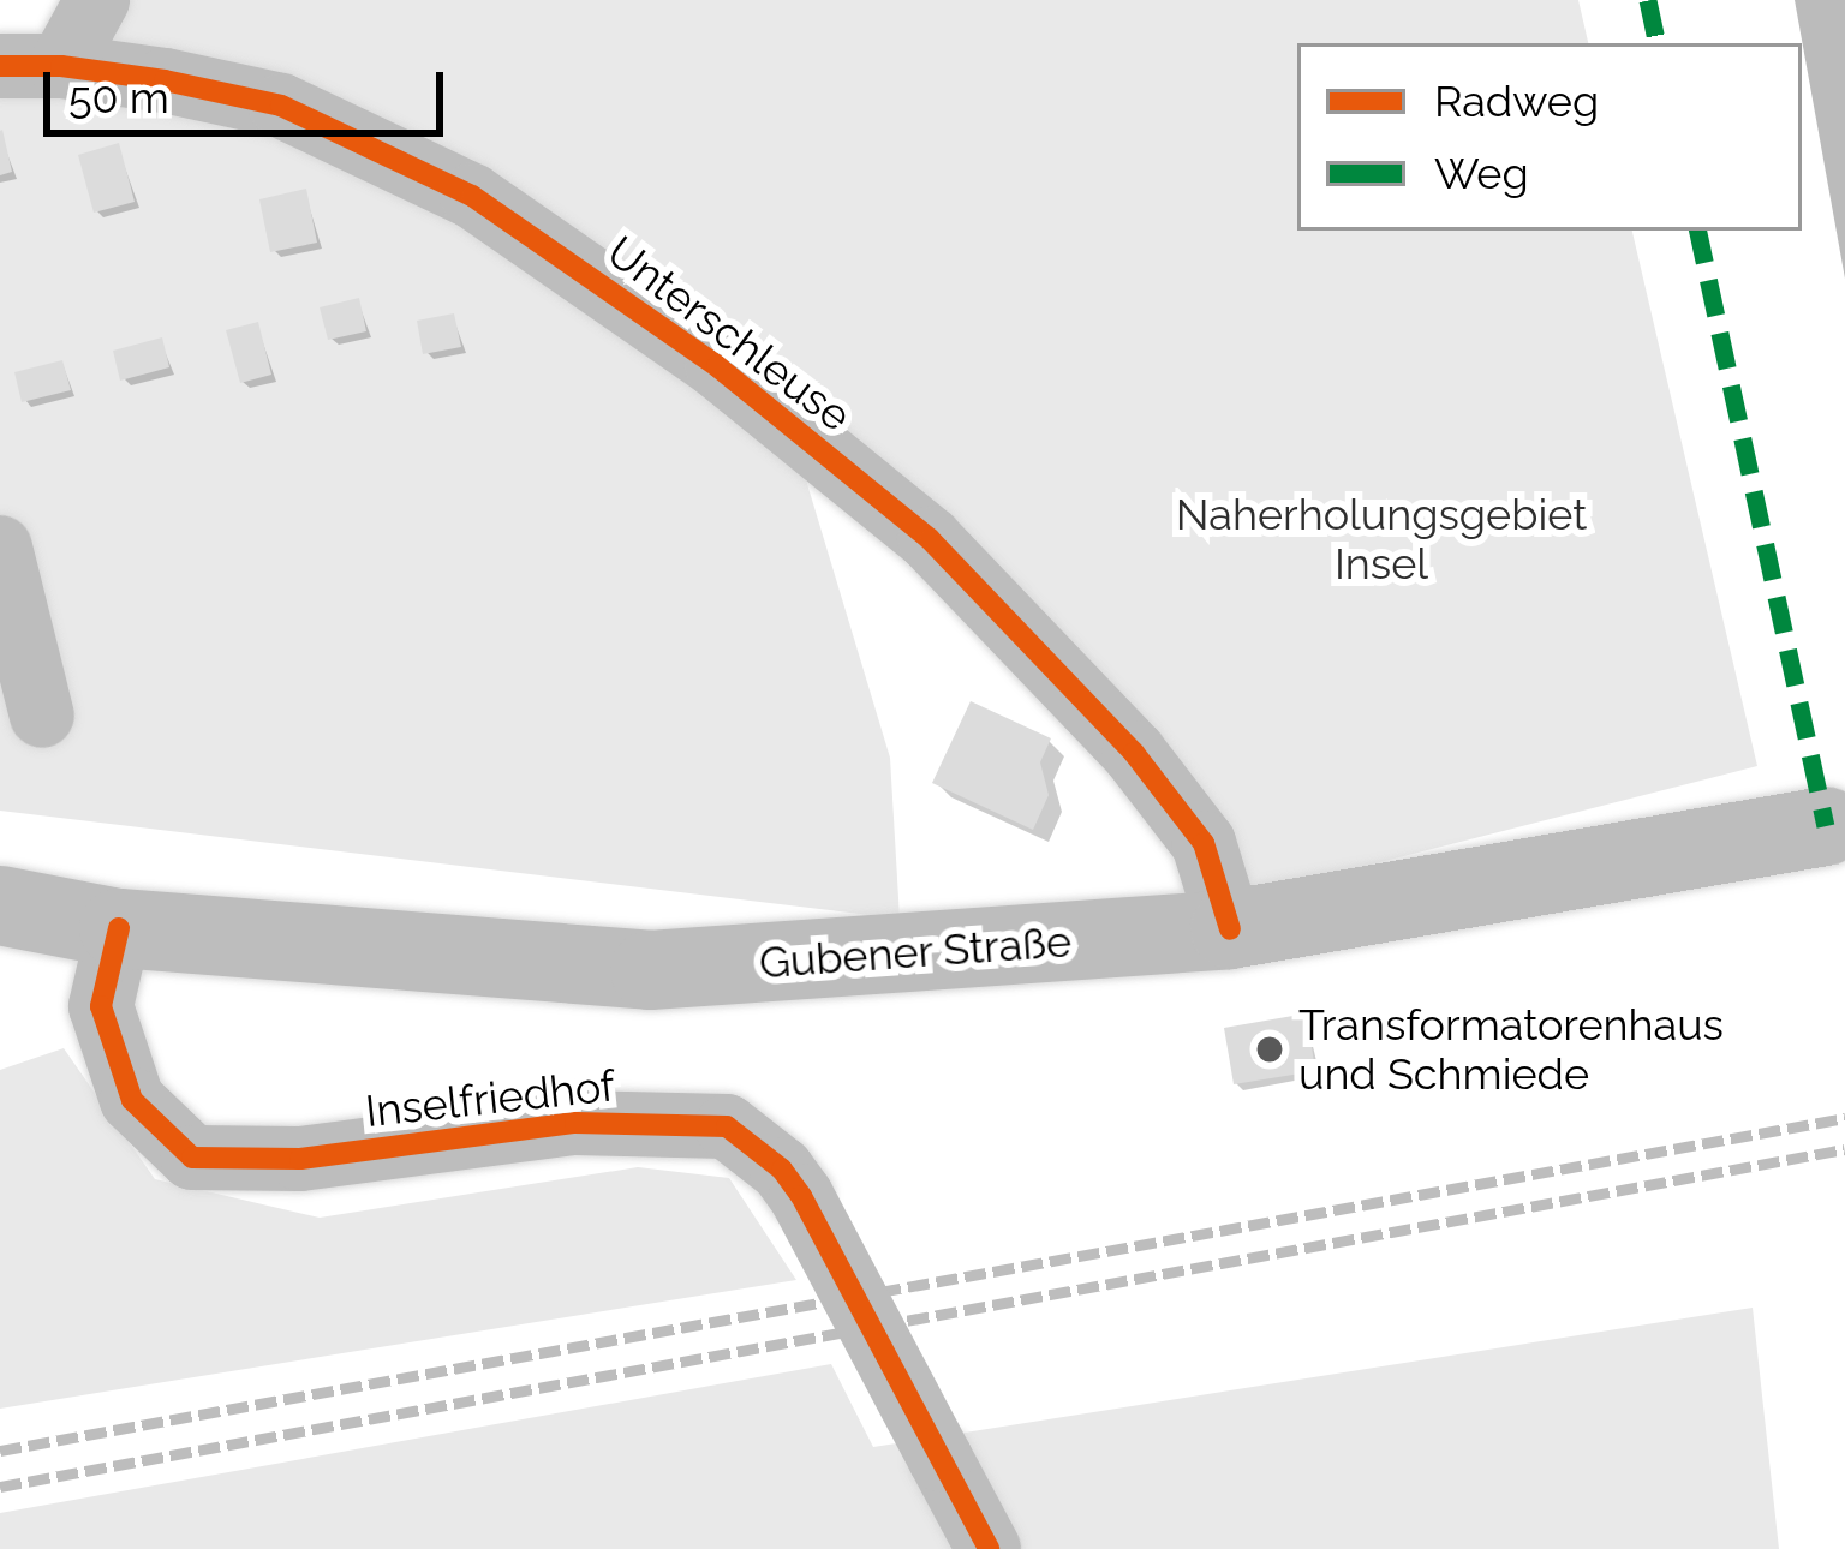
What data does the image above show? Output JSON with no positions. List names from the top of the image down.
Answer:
{
  "streets": {
    "main road": ["Gubener Straße"],
    "street": ["Unterschleuse", "Inselfriedhof"]
  },
  "crossings": [
    ["Unterschleuse", "Gubener Straße"],
    ["Gubener Straße", "Inselfriedhof"]
  ],
  "parks": ["Naherholungsgebiet Insel"],
  "places": ["Transformatorenhaus und Schmiede"],
  "legend": ["Radweg", "Weg"],
  "scale_bar": "50 m"
}
